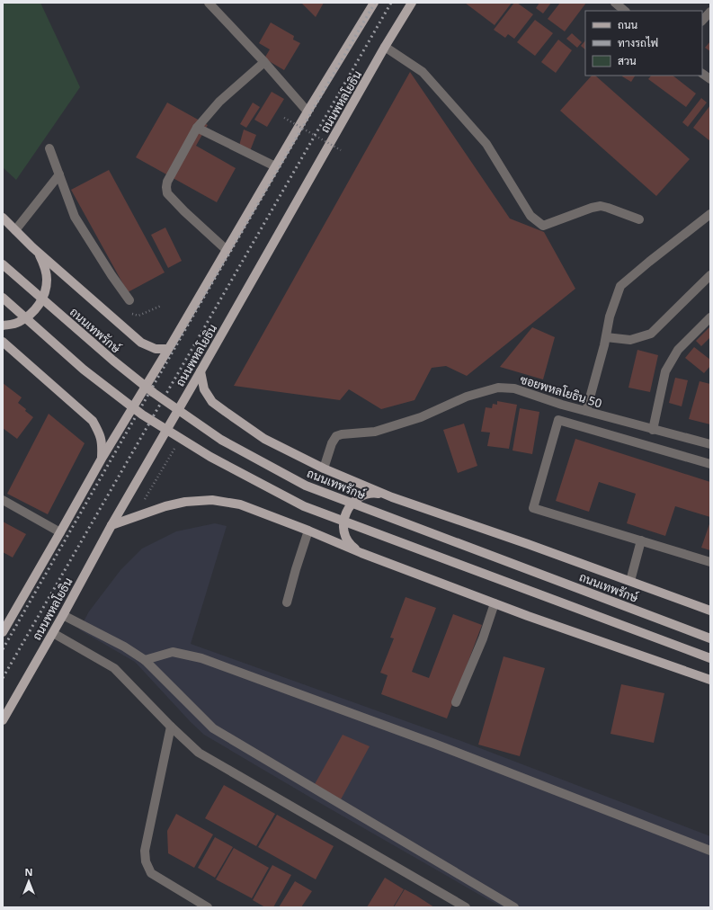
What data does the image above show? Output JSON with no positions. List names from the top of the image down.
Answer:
{
  "streets": {
    "main road": ["ถนนพหลโยธิน", "ถนนเทพรักษ์"],
    "street": ["ซอยพหลโยธิน 50"]
  },
  "crossings": [
    ["ถนนพหลโยธิน", "ถนนเทพรักษ์"],
    ["ถนนเทพรักษ์", "ซอยพหลโยธิน 50"]
  ],
  "legend": ["ถนน", "ทางรถไฟ", "สวน"],
  "north": "top"
}
